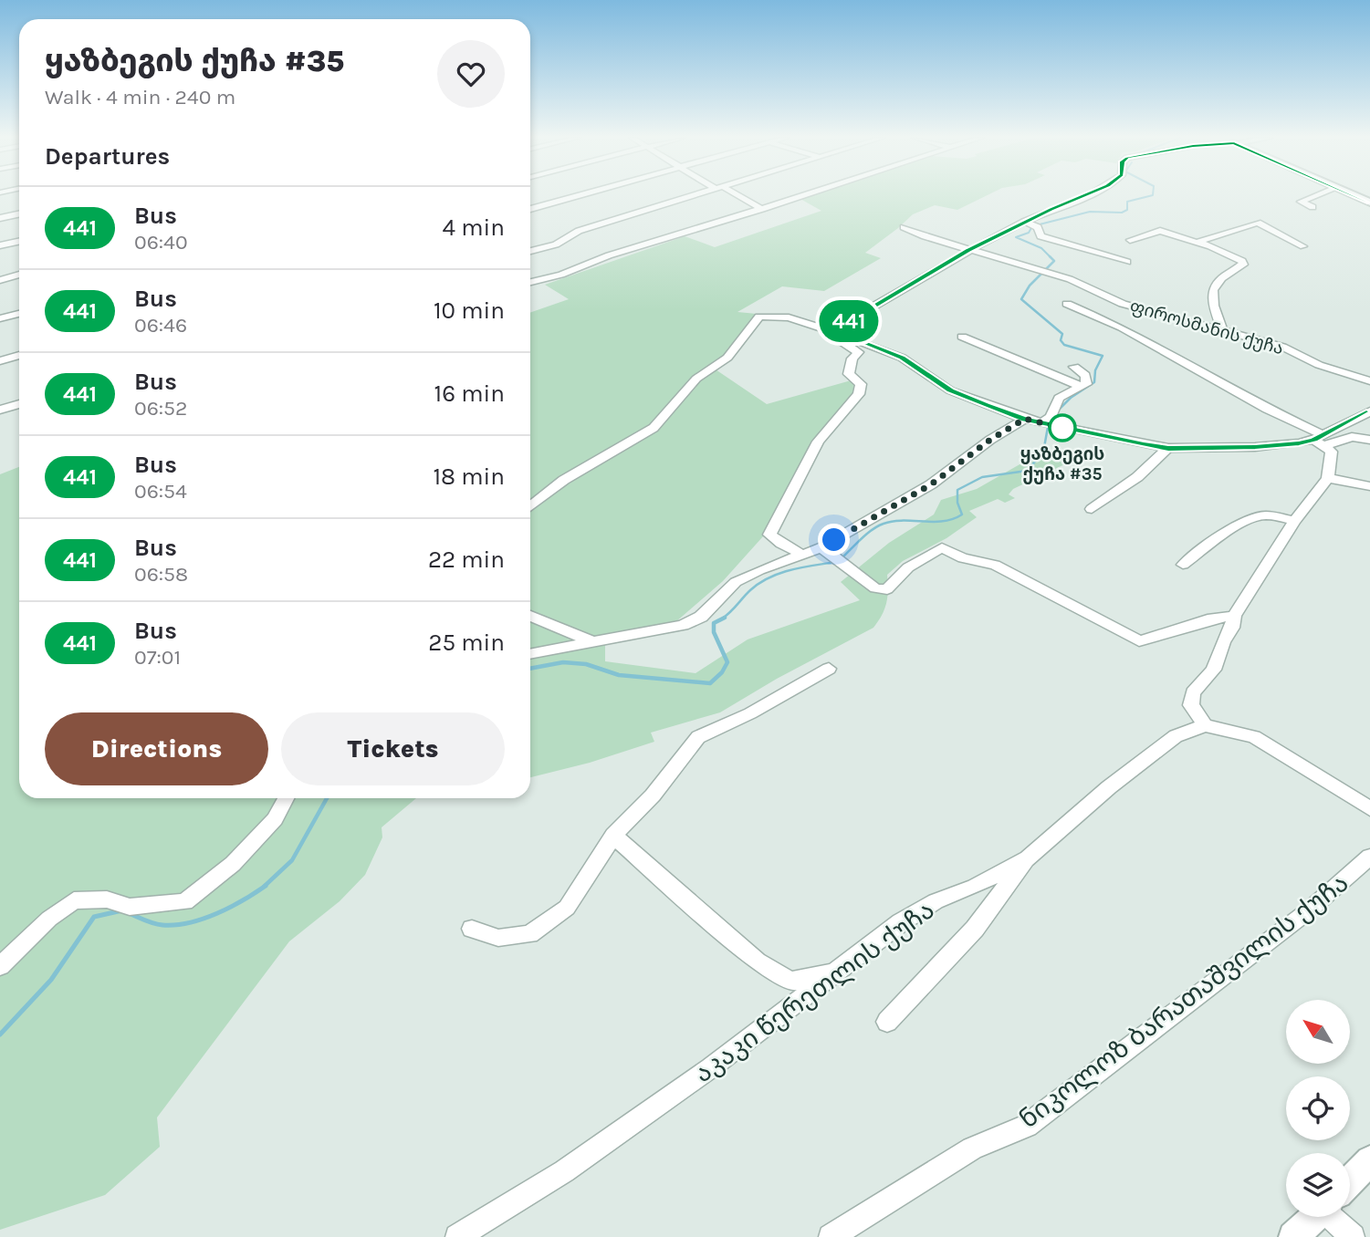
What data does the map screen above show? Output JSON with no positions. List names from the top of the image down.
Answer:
{
  "streets": {
    "street": ["ფიროსმანის ქუჩა", "აკაკი წერეთლის ქუჩა", "ნიკოლოზ ბარათაშვილის ქუჩა"]
  },
  "places": ["ყაზბეგის ქუჩა #35"],
  "lines": ["bus line 441"],
  "north": "top left",
  "page": {
    "on_map": "441",
    "heading": [
      ["ყაზბეგის ქუჩა #35", "Walk · 4 min · 240 m"],
      "Departures"
    ],
    "list": [
      {
        "mark": "441",
        "name": "Bus",
        "note": "06:40",
        "value": "4 min"
      },
      {
        "mark": "441",
        "name": "Bus",
        "note": "06:46",
        "value": "10 min"
      },
      {
        "mark": "441",
        "name": "Bus",
        "note": "06:52",
        "value": "16 min"
      },
      {
        "mark": "441",
        "name": "Bus",
        "note": "06:54",
        "value": "18 min"
      },
      {
        "mark": "441",
        "name": "Bus",
        "note": "06:58",
        "value": "22 min"
      },
      {
        "mark": "441",
        "name": "Bus",
        "note": "07:01",
        "value": "25 min"
      }
    ],
    "buttons": ["Directions", "Tickets"]
  }
}
